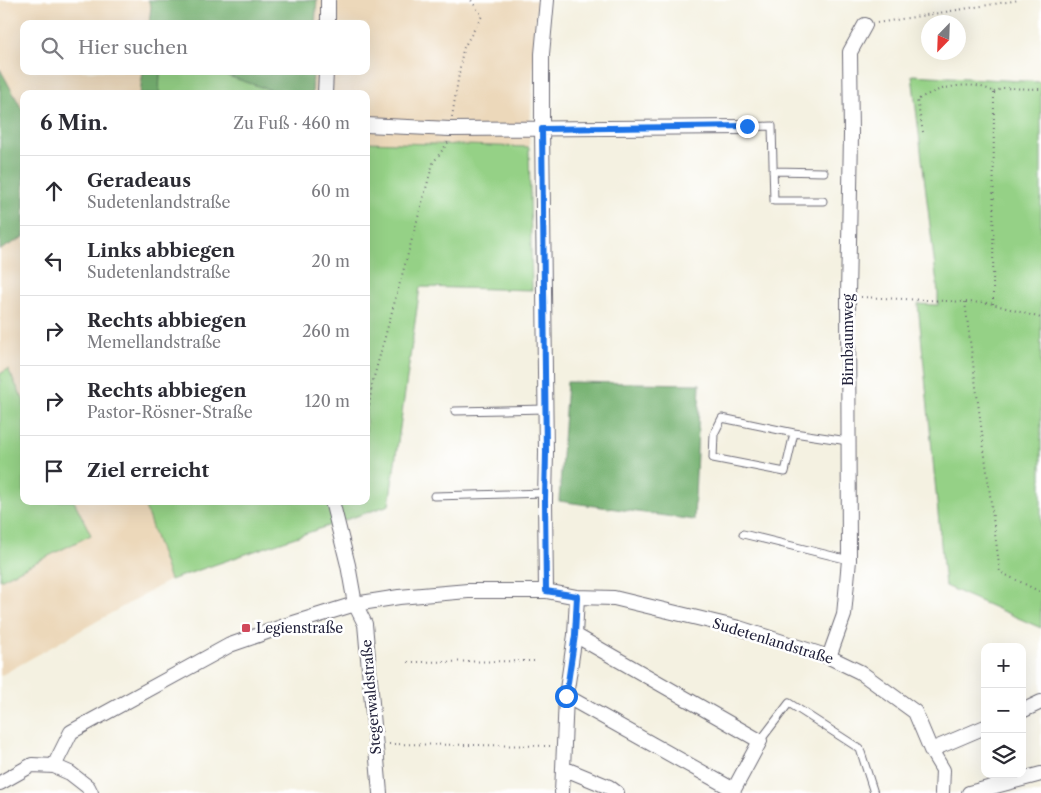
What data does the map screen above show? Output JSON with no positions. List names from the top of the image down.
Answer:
{
  "streets": {
    "street": ["Birnbaumweg", "Sudetenlandstraße", "Stegerwaldstraße"]
  },
  "crossings": [
    ["Birnbaumweg", "Sudetenlandstraße"]
  ],
  "places": {
    "transit": ["Legienstraße"]
  },
  "north": "bottom left",
  "page": {
    "search": "Hier suchen",
    "heading": ["6 Min.", "Zu Fuß · 460 m"],
    "list": [
      ["Geradeaus", "Sudetenlandstraße", "60 m"],
      ["Links abbiegen", "Sudetenlandstraße", "20 m"],
      ["Rechts abbiegen", "Memellandstraße", "260 m"],
      ["Rechts abbiegen", "Pastor-Rösner-Straße", "120 m"],
      "Ziel erreicht"
    ],
    "map_buttons": ["+", "−"]
  }
}
